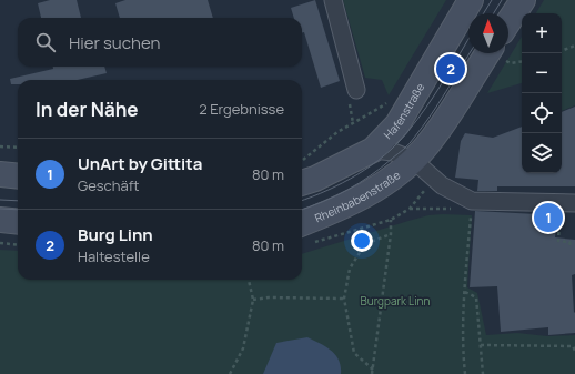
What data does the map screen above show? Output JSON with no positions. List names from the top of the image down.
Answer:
{
  "streets": {
    "main road": ["Hafenstraße", "Rheinbabenstraße"]
  },
  "crossings": [
    ["Hafenstraße", "Rheinbabenstraße"]
  ],
  "parks": ["Burgpark Linn"],
  "north": "top",
  "page": {
    "map_buttons": ["+", "−"],
    "search": "Hier suchen",
    "pins": ["2", "1"],
    "heading": ["In der Nähe", "2 Ergebnisse"],
    "list": [
      {
        "mark": "1",
        "name": "UnArt by Gittita",
        "note": "Geschäft",
        "value": "80 m"
      },
      {
        "mark": "2",
        "name": "Burg Linn",
        "note": "Haltestelle",
        "value": "80 m"
      }
    ]
  }
}
